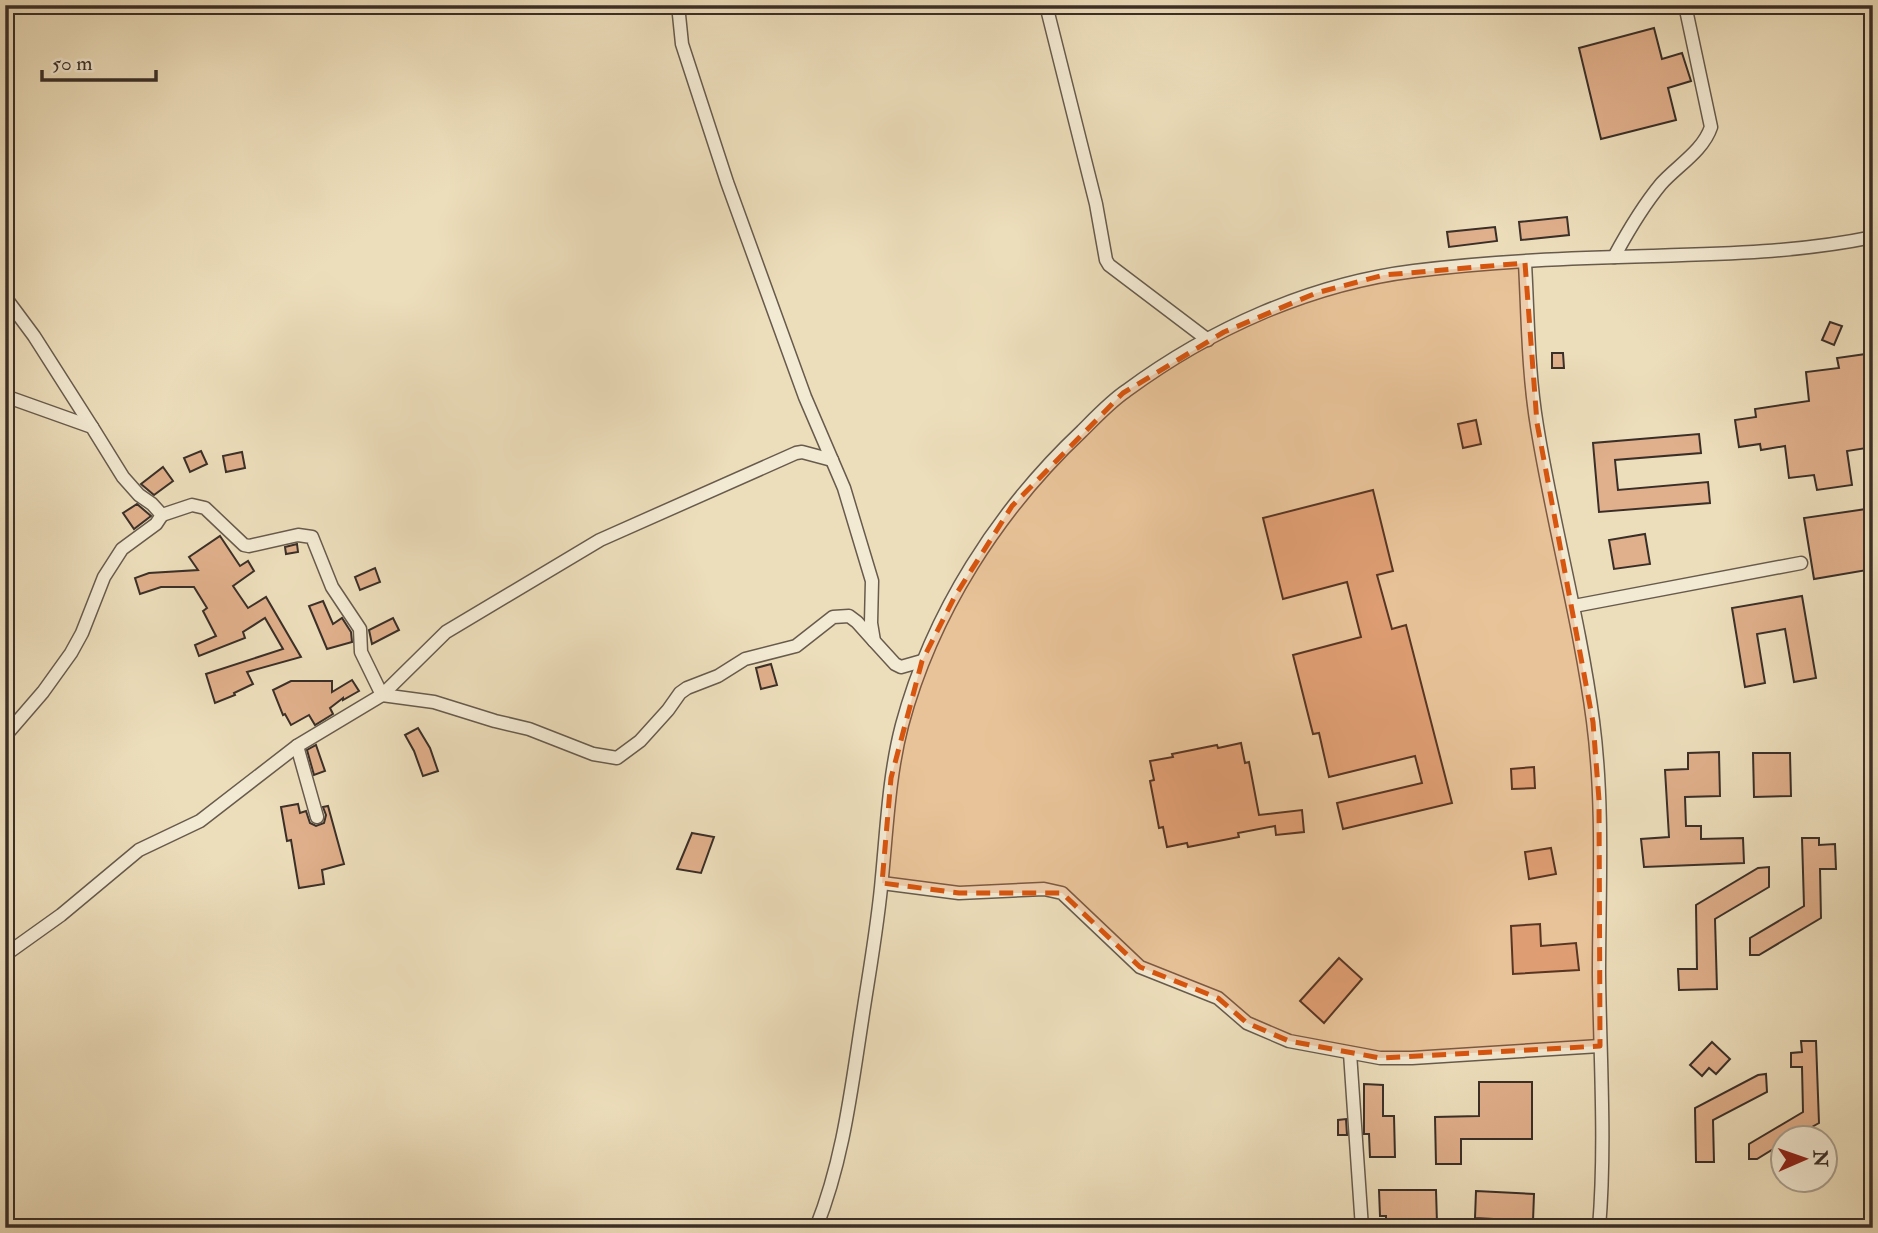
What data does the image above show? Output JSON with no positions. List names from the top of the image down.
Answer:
{
  "scale_bar": "50 m",
  "north": "right"
}
